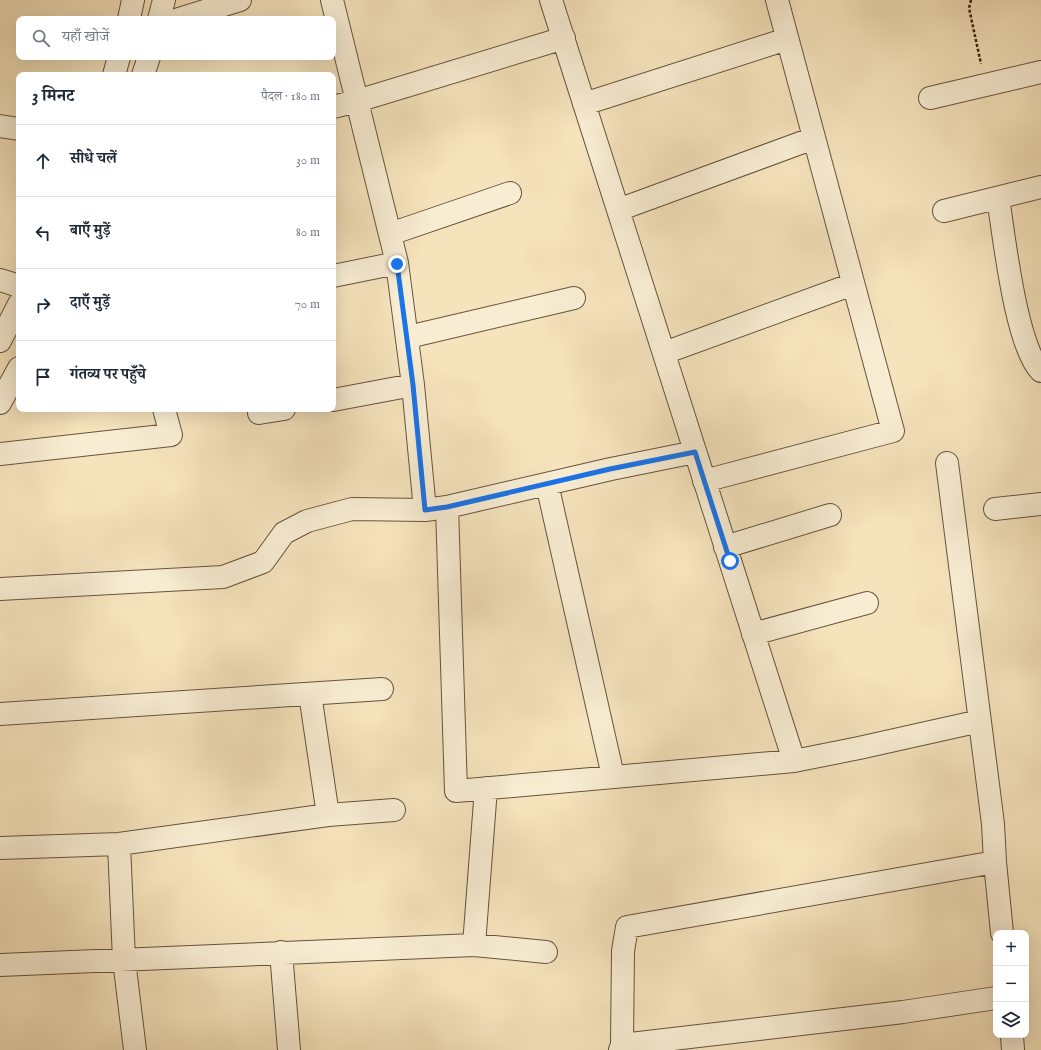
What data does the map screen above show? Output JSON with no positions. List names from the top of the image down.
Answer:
{
  "page": {
    "search": "यहाँ खोजें",
    "heading": ["3 मिनट", "पैदल · 180 m"],
    "list": [
      ["सीधे चलें", "30 m"],
      ["बाएँ मुड़ें", "80 m"],
      ["दाएँ मुड़ें", "70 m"],
      "गंतव्य पर पहुँचे"
    ],
    "map_buttons": ["+", "−"]
  }
}
